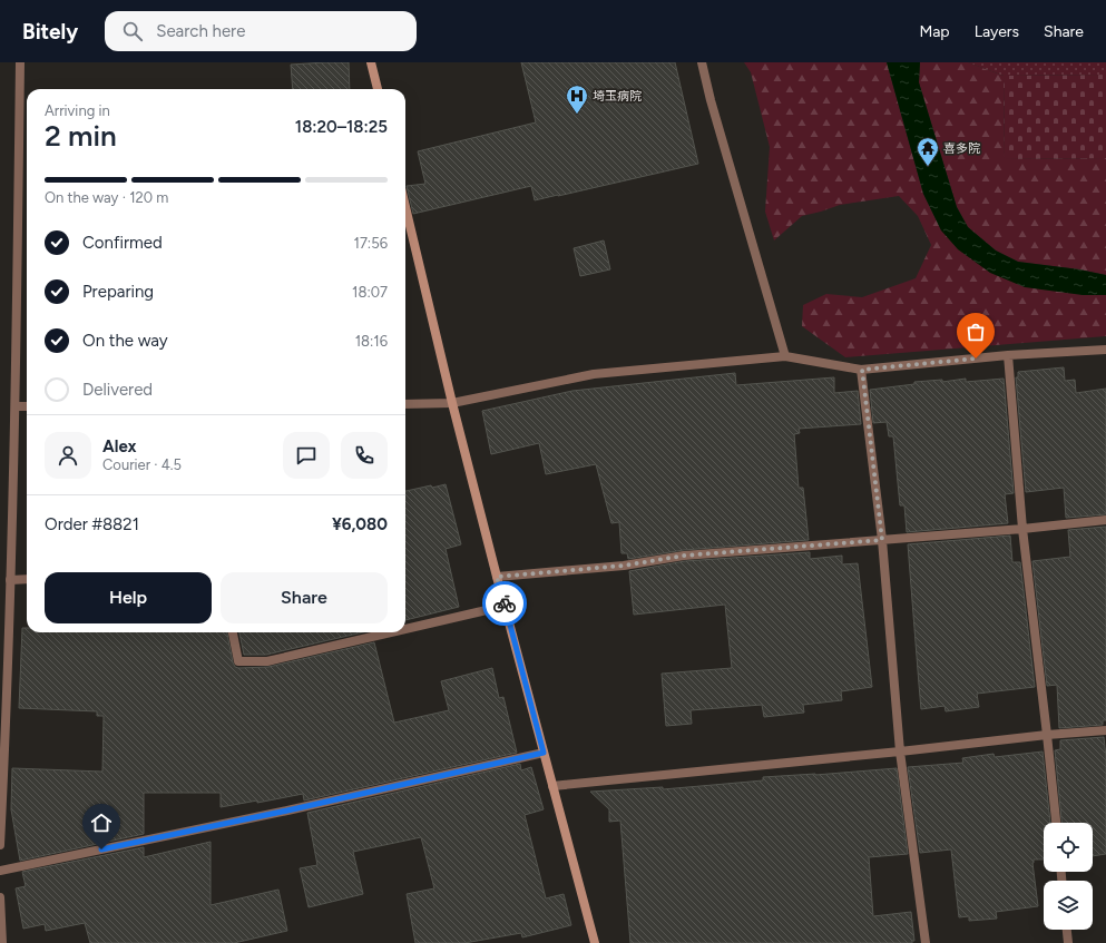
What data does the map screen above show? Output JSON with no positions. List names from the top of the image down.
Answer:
{
  "places": {
    "hospital": ["埼玉病院"],
    "temple": ["喜多院"]
  },
  "page": {
    "header": "Bitely",
    "search": "Search here",
    "nav": ["Map", "Layers", "Share"],
    "heading": ["2 min", "Arriving in", "18:20–18:25"],
    "panel": [
      "Alex",
      "Courier · 4.5",
      "Order #8821",
      "¥6,080"
    ],
    "bar": "On the way · 120 m",
    "list": [
      ["Confirmed", "17:56"],
      ["Preparing", "18:07"],
      ["On the way", "18:16"],
      "Delivered"
    ],
    "buttons": ["Help", "Share"]
  }
}
